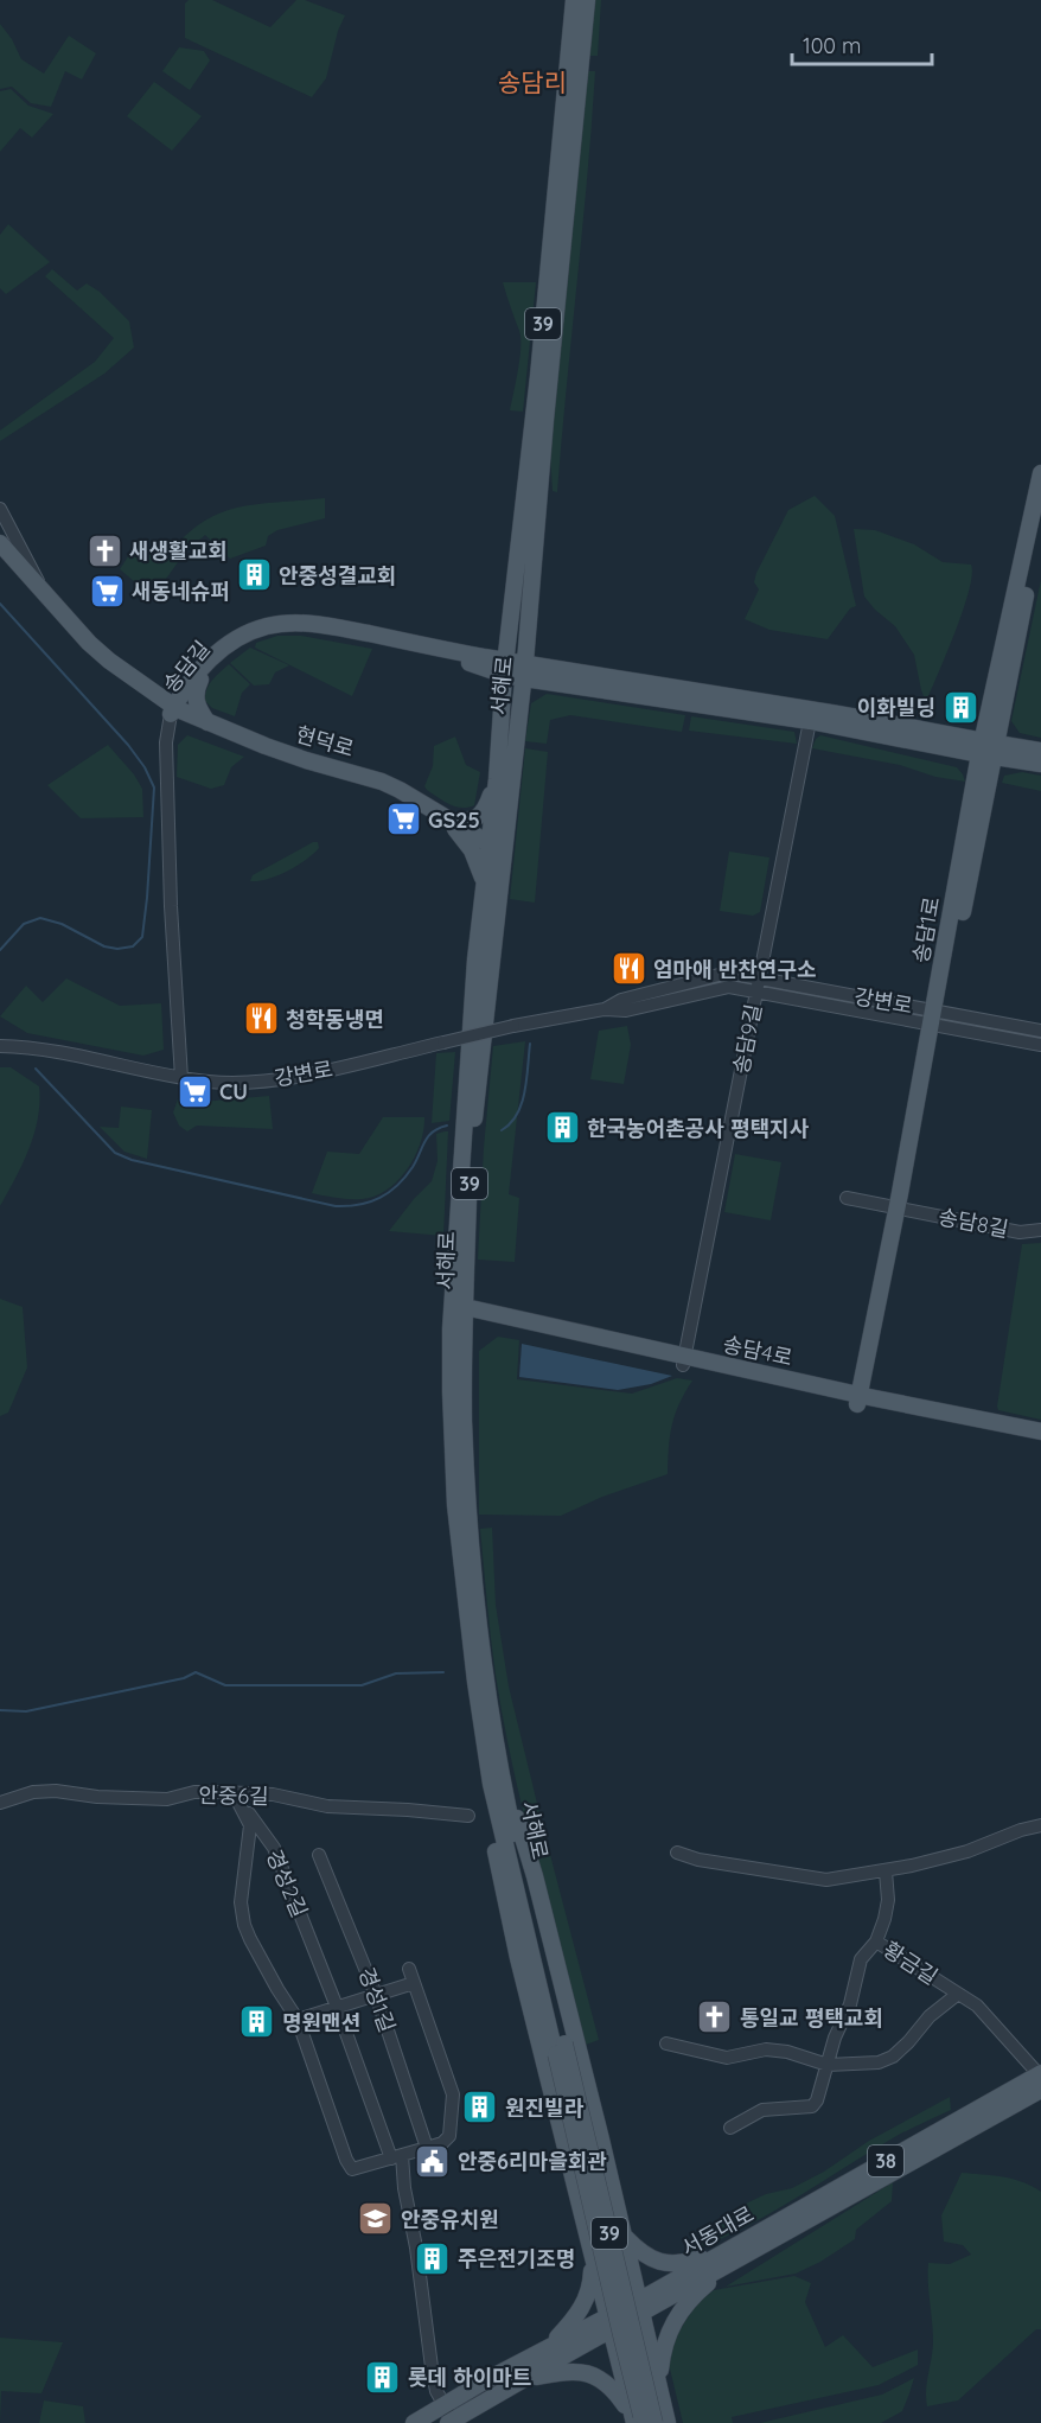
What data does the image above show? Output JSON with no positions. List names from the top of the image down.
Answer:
{
  "streets": {
    "main road": [
      "39",
      "송담길",
      "서해로",
      "현덕로",
      "송담1로",
      "송담4로",
      "38",
      "서동대로"
    ],
    "street": [
      "강변로",
      "송담9길",
      "송담8길",
      "안중6길",
      "경성2길",
      "황금길",
      "경성1길"
    ]
  },
  "crossings": [
    ["송담길", "서해로"],
    ["송담길", "현덕로"],
    ["서해로", "현덕로"],
    ["서해로", "송담4로"],
    ["송담1로", "강변로"],
    ["송담1로", "송담8길"],
    ["송담1로", "송담4로"],
    ["강변로", "송담9길"],
    ["송담9길", "송담4로"],
    ["안중6길", "경성2길"],
    ["경성2길", "경성1길"],
    ["황금길", "서동대로"]
  ],
  "districts": ["송담리"],
  "places": {
    "church": ["새생활교회", "통일교 평택교회"],
    "building": [
      "안중성결교회",
      "이화빌딩",
      "한국농어촌공사 평택지사",
      "명원맨션",
      "원진빌라",
      "주은전기조명",
      "롯데 하이마트"
    ],
    "supermarket": ["새동네슈퍼", "GS25", "CU"],
    "restaurant": ["엄마애 반찬연구소", "청학동냉면"],
    "public building": ["안중6리마을회관"],
    "school or university": ["안중유치원"]
  },
  "scale_bar": "100 m"
}
